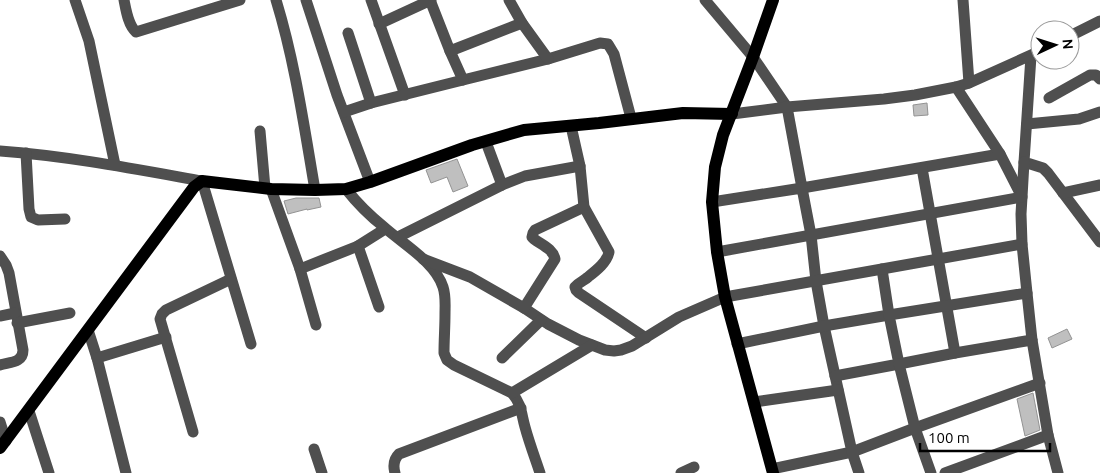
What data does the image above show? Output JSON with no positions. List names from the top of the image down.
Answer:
{
  "scale_bar": "100 m",
  "north": "right"
}
